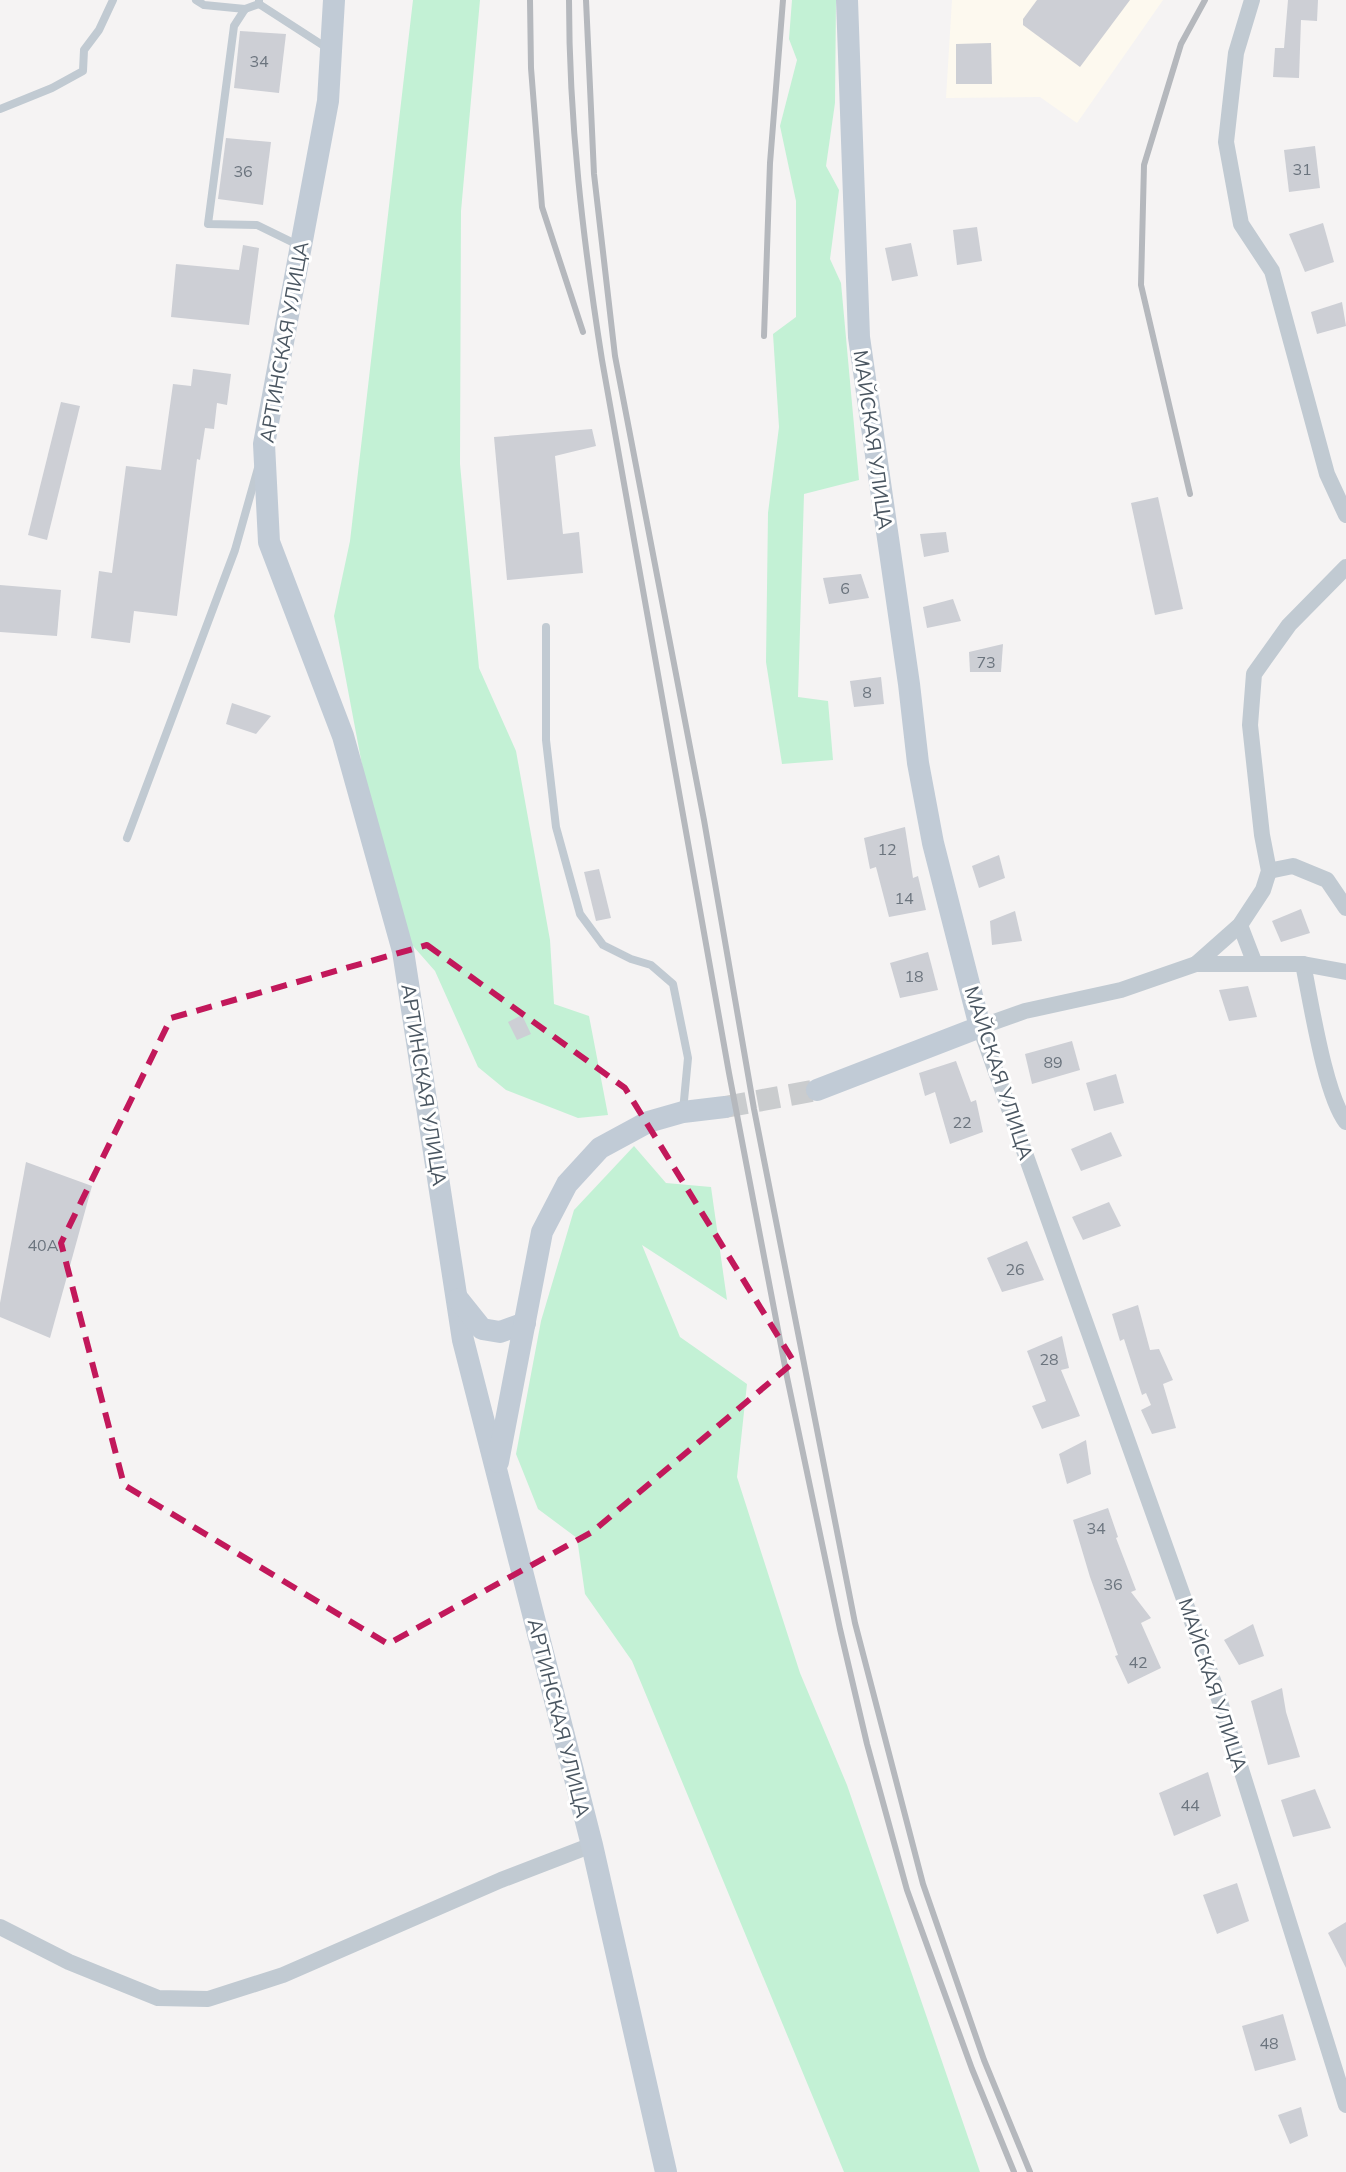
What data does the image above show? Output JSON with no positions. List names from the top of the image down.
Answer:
{
  "streets": {
    "street": ["АРТИНСКАЯ УЛИЦА", "МАЙСКАЯ УЛИЦА"]
  },
  "house_numbers": [
    "34",
    "31",
    "36",
    "6",
    "73",
    "8",
    "12",
    "14",
    "18",
    "89",
    "22",
    "40А",
    "26",
    "28",
    "34",
    "36",
    "42",
    "44",
    "48"
  ]
}
